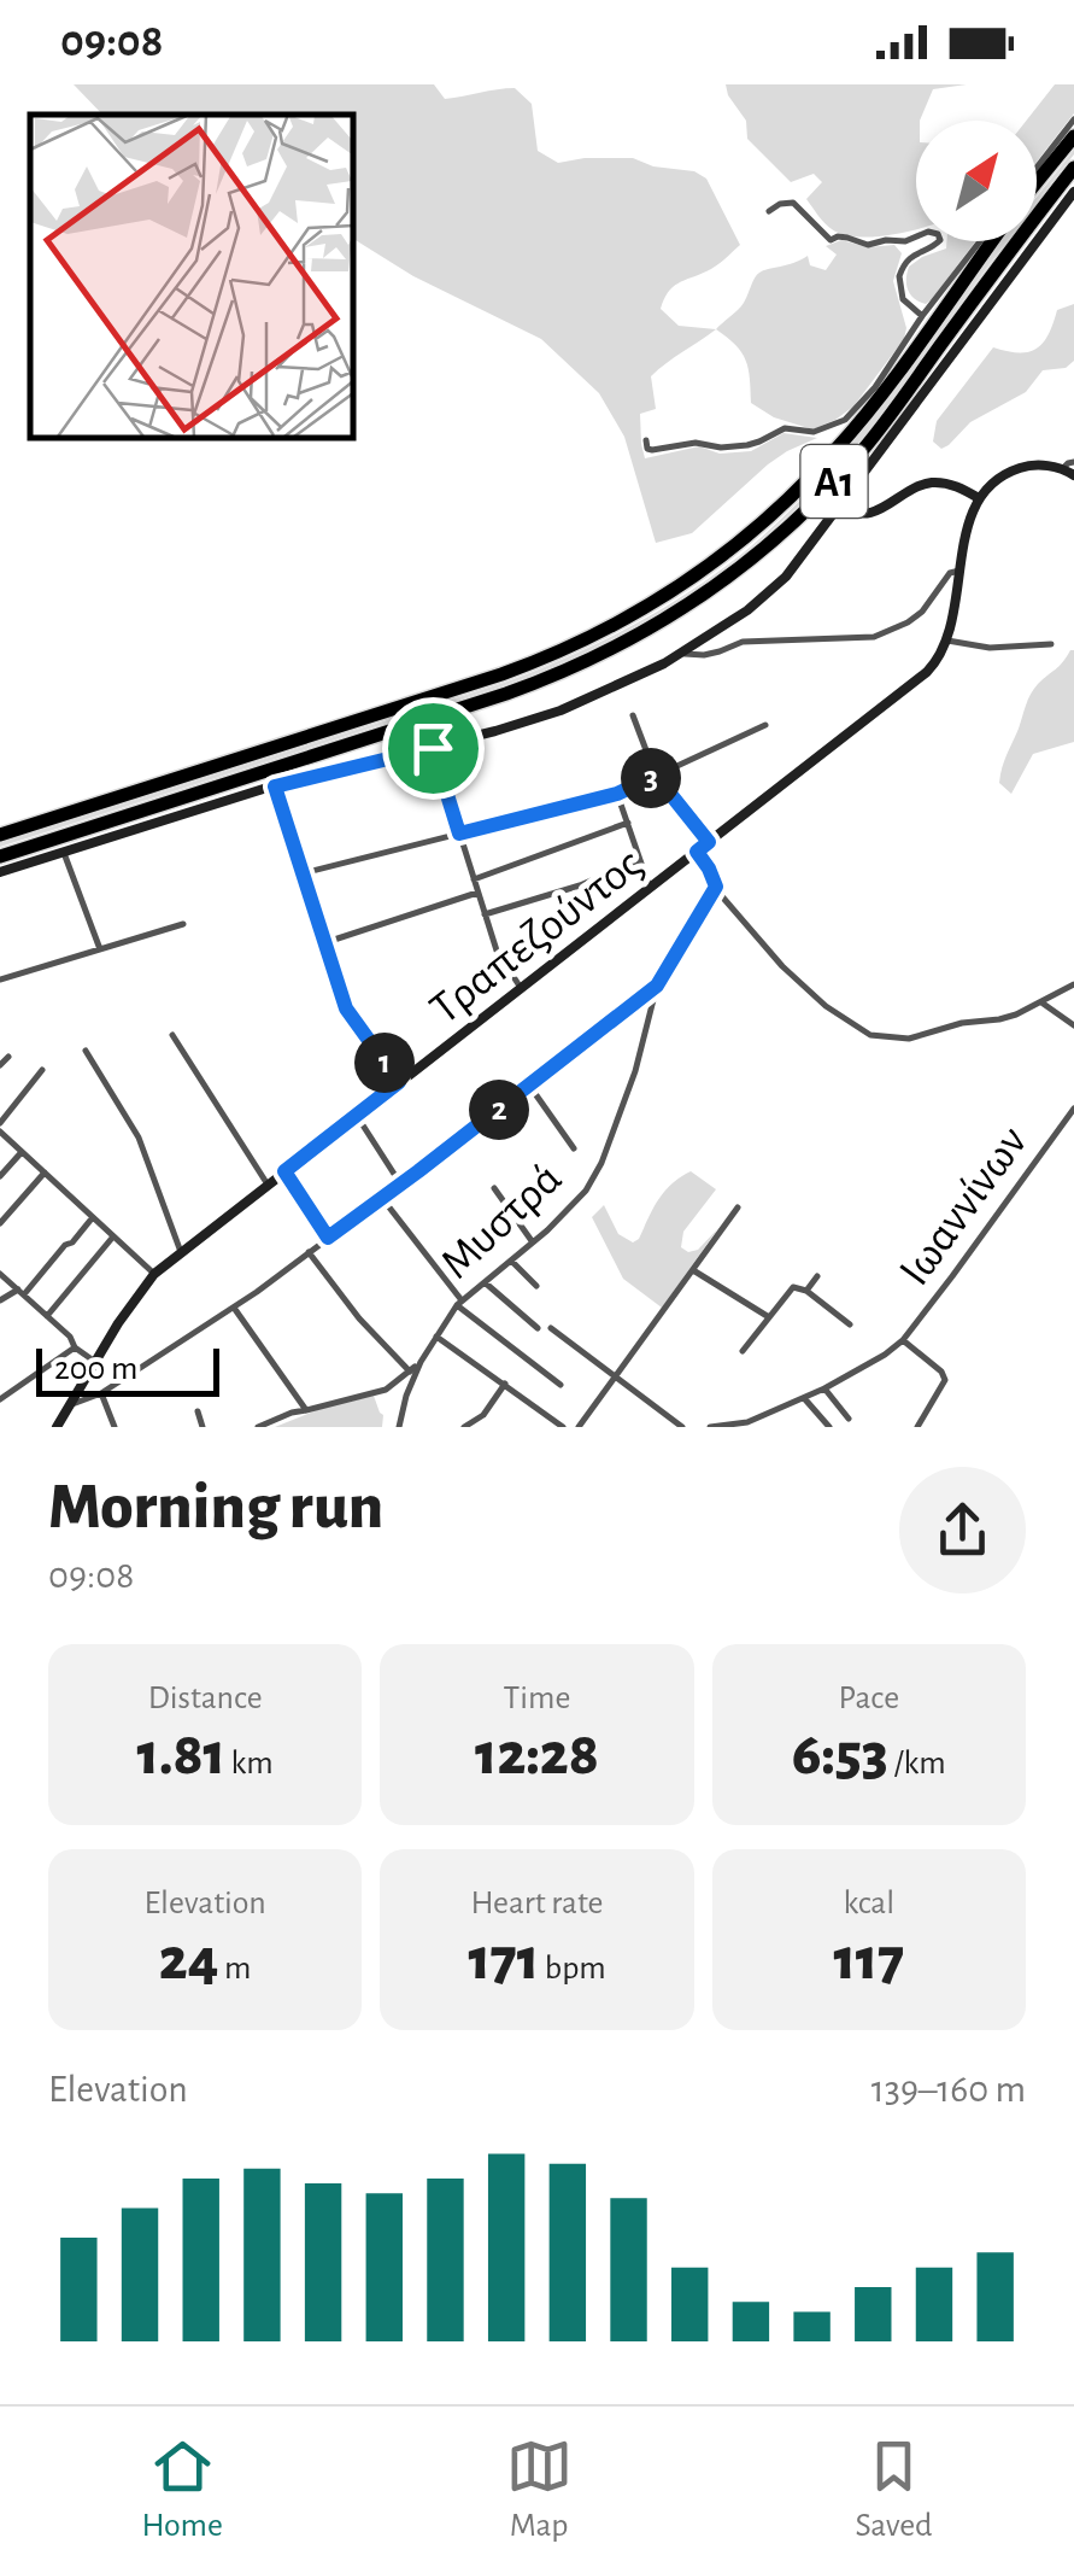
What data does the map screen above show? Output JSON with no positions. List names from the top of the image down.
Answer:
{
  "streets": {
    "highway": ["Α1"],
    "main road": ["Τραπεζούντος"],
    "street": ["Ιωαννίνων", "Μυστρά"]
  },
  "scale_bar": "200 m",
  "north": "top right",
  "page": {
    "status": "09:08",
    "pins": ["3", "1", "2"],
    "scale": "200 m",
    "heading": ["Morning run", "09:08"],
    "stats": [
      ["Distance", "1.81 km"],
      ["Time", "12:28"],
      ["Pace", "6:53 /km"],
      ["Elevation", "24 m"],
      ["Heart rate", "171 bpm"],
      ["kcal", "117"]
    ],
    "chart": ["Elevation", "139–160 m"],
    "tabs": ["Home", "Map", "Saved"]
  }
}
